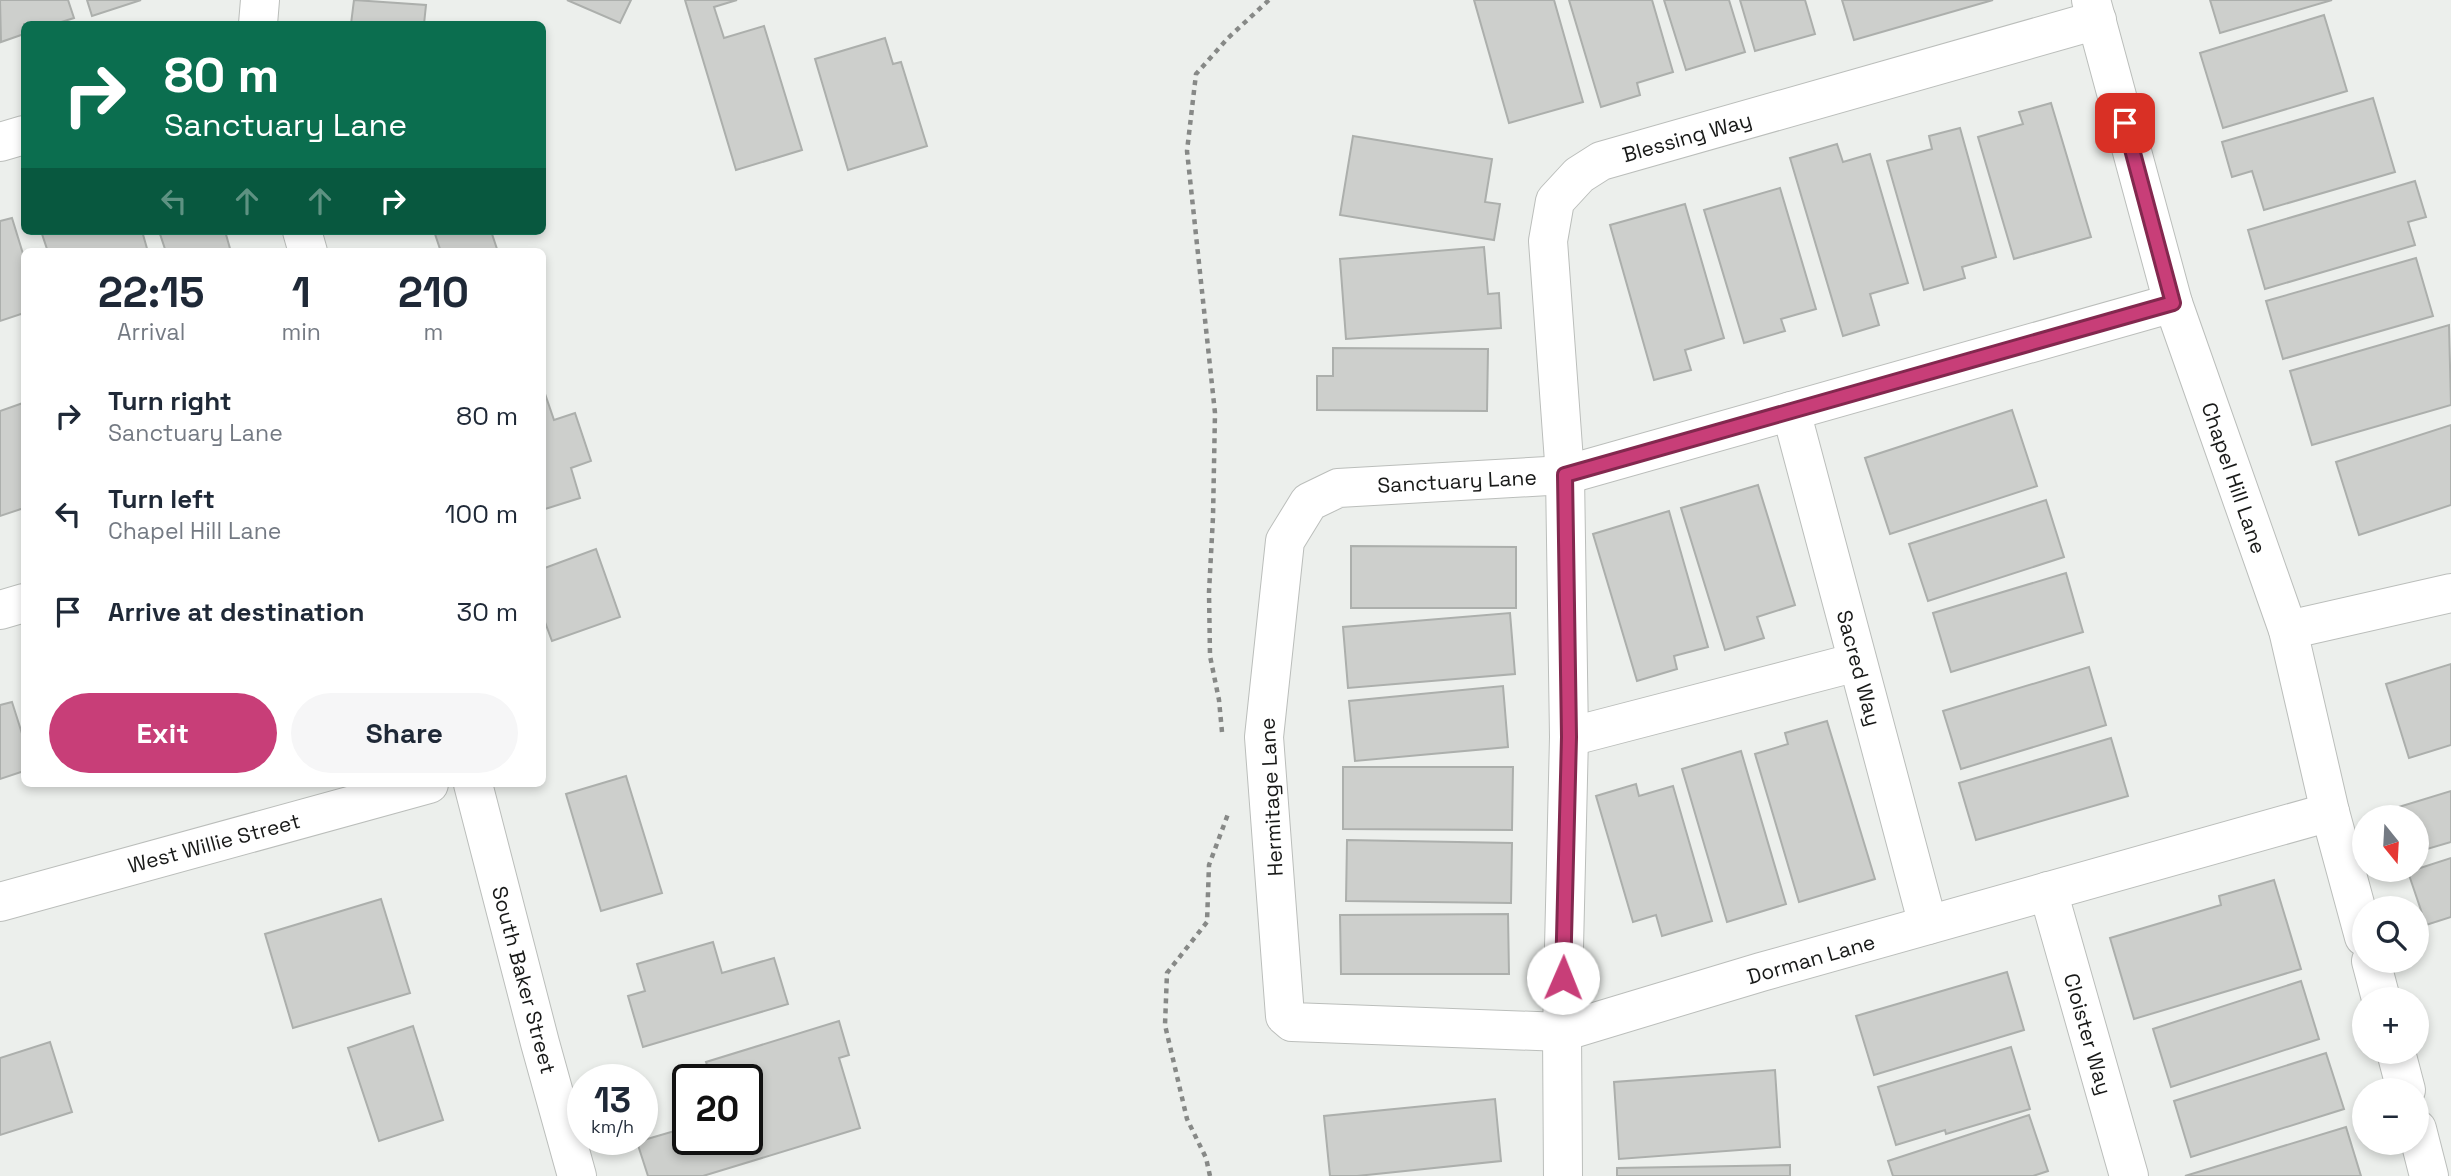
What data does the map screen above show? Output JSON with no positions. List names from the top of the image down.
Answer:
{
  "streets": {
    "street": [
      "Blessing Way",
      "Chapel Hill Lane",
      "Sanctuary Lane",
      "Sacred Way",
      "Hermitage Lane",
      "West Willie Street",
      "Dorman Lane",
      "South Baker Street",
      "Cloister Way"
    ]
  },
  "crossings": [
    ["Blessing Way", "Chapel Hill Lane"],
    ["Blessing Way", "Sanctuary Lane"],
    ["Blessing Way", "Dorman Lane"],
    ["Chapel Hill Lane", "Sanctuary Lane"],
    ["Chapel Hill Lane", "Dorman Lane"],
    ["Sanctuary Lane", "Sacred Way"],
    ["Sanctuary Lane", "Hermitage Lane"],
    ["Sacred Way", "Dorman Lane"],
    ["Hermitage Lane", "Dorman Lane"],
    ["Dorman Lane", "Cloister Way"]
  ],
  "north": "bottom",
  "page": {
    "turn": ["80 m", "Sanctuary Lane"],
    "eta": [
      "22:15",
      "Arrival",
      "1",
      "min",
      "210",
      "m"
    ],
    "list": [
      {
        "name": "Turn right",
        "note": "Sanctuary Lane",
        "value": "80 m"
      },
      {
        "name": "Turn left",
        "note": "Chapel Hill Lane",
        "value": "100 m"
      },
      {
        "name": "Arrive at destination",
        "value": "30 m"
      }
    ],
    "buttons": ["Exit", "Share"],
    "map_buttons": ["+", "−"],
    "speed": "13 km/h",
    "limit": "20"
  }
}
